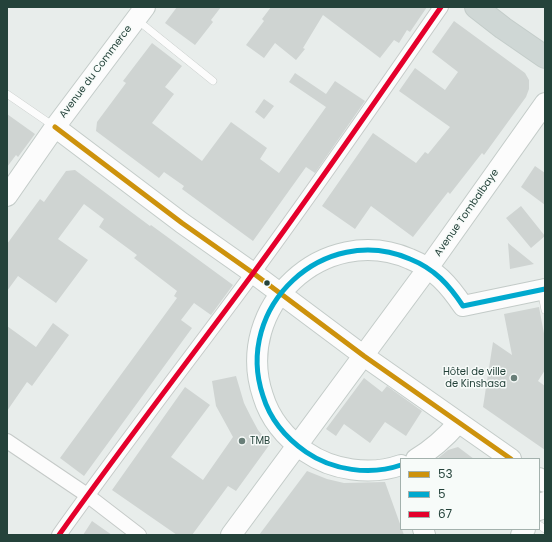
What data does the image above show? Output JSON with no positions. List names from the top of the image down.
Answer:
{
  "streets": {
    "street": ["Avenue du Commerce", "Avenue Tombalbaye"]
  },
  "places": ["Hôtel de ville de Kinshasa", "TMB"],
  "lines": ["transit line 67", "transit line 53", "transit line 5"],
  "legend": ["53", "5", "67"]
}
